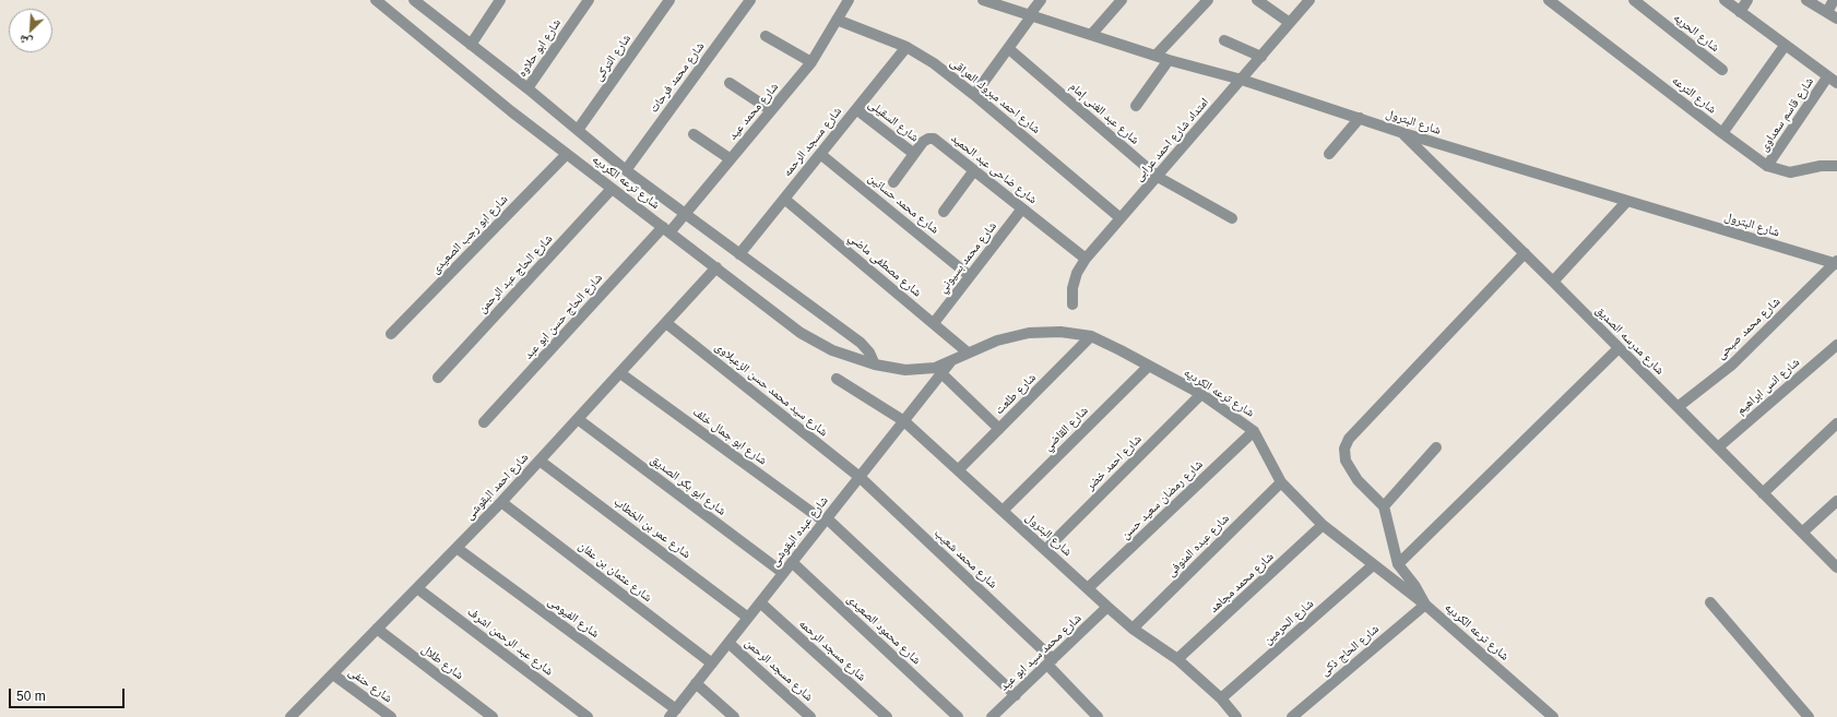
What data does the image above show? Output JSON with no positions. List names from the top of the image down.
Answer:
{
  "streets": {
    "street": [
      "شارع الحريه",
      "شارع ابو حلاوه",
      "شارع التركى",
      "شارع محمد فرحات",
      "شارع الترعه",
      "شارع احمد مبروك العراقى",
      "شارع محمد عيد",
      "شارع عبد الغنى إمام",
      "شارع قاسم سعداوى",
      "شارع السقيلى",
      "شارع البترول",
      "امتداد شارع احمد عرابى",
      "شارع مسجد الرحمه",
      "شارع ضاحى عبد الحميد",
      "شارع ترعه الكرديه",
      "شارع محمد حسانين",
      "شارع ابو رجب الصعيدى",
      "شارع محمد بسيوني",
      "شارع مصطفى ماضي",
      "شارع الحاج عبد الرحمن",
      "شارع الحاج حسن ابو عبد",
      "شارع محمد صبحى",
      "شارع مدرسه الصديق",
      "شارع انس ابراهيم",
      "شارع سيد محمد حسن الزعبلاوى",
      "شارع طلعت",
      "شارع القاضي",
      "شارع ابو جمال خلف",
      "شارع احمد خضر",
      "شارع ابو بكر الصديق",
      "شارع احمد البقوشى",
      "شارع رمضان سعيد حسن",
      "شارع عمر بن الخطاب",
      "شارع عبده البقوشى",
      "شارع عبده المنوفى",
      "شارع محمد شعيب",
      "شارع عثمان بن عفان",
      "شارع محمد مجاهد",
      "شارع الفيومى",
      "شارع الحرمين",
      "شارع محمود الصعيدى",
      "شارع عبد الرحمن اشرف",
      "شارع الحاج ذكى",
      "شارع محمد سيد ابو عيد",
      "شارع طلال",
      "شارع مسجد الرحمن",
      "شارع حنفى"
    ]
  },
  "crossings": [
    ["شارع ابو حلاوه", "شارع ترعه الكرديه"],
    ["شارع التركى", "شارع ترعه الكرديه"],
    ["شارع محمد فرحات", "شارع ترعه الكرديه"],
    ["شارع الترعه", "شارع قاسم سعداوى"],
    ["شارع احمد مبروك العراقى", "شارع محمد عيد"],
    ["شارع احمد مبروك العراقى", "امتداد شارع احمد عرابى"],
    ["شارع احمد مبروك العراقى", "شارع مسجد الرحمه"],
    ["شارع محمد عيد", "شارع ترعه الكرديه"],
    ["شارع محمد عيد", "شارع الحاج حسن ابو عبد"],
    ["شارع عبد الغنى إمام", "امتداد شارع احمد عرابى"],
    ["شارع السقيلى", "شارع مسجد الرحمه"],
    ["شارع السقيلى", "شارع ضاحى عبد الحميد"],
    ["شارع البترول", "امتداد شارع احمد عرابى"],
    ["شارع البترول", "شارع محمد صبحى"],
    ["شارع البترول", "شارع مدرسه الصديق"],
    ["شارع البترول", "شارع طلعت"],
    ["شارع البترول", "شارع القاضي"],
    ["شارع البترول", "شارع احمد خضر"],
    ["شارع البترول", "شارع رمضان سعيد حسن"],
    ["شارع البترول", "شارع عبده البقوشى"],
    ["شارع البترول", "شارع عبده المنوفى"],
    ["شارع البترول", "شارع محمد مجاهد"],
    ["شارع البترول", "شارع الحرمين"],
    ["شارع البترول", "شارع محمد سيد ابو عيد"],
    ["امتداد شارع احمد عرابى", "شارع ضاحى عبد الحميد"],
    ["شارع مسجد الرحمه", "شارع ترعه الكرديه"],
    ["شارع مسجد الرحمه", "شارع محمد حسانين"],
    ["شارع مسجد الرحمه", "شارع مصطفى ماضي"],
    ["شارع مسجد الرحمه", "شارع عبده البقوشى"],
    ["شارع ضاحى عبد الحميد", "شارع محمد بسيوني"],
    ["شارع ترعه الكرديه", "شارع ابو رجب الصعيدى"],
    ["شارع ترعه الكرديه", "شارع مصطفى ماضي"],
    ["شارع ترعه الكرديه", "شارع الحاج عبد الرحمن"],
    ["شارع ترعه الكرديه", "شارع الحاج حسن ابو عبد"],
    ["شارع ترعه الكرديه", "شارع طلعت"],
    ["شارع ترعه الكرديه", "شارع القاضي"],
    ["شارع ترعه الكرديه", "شارع احمد خضر"],
    ["شارع ترعه الكرديه", "شارع احمد البقوشى"],
    ["شارع ترعه الكرديه", "شارع رمضان سعيد حسن"],
    ["شارع ترعه الكرديه", "شارع عبده البقوشى"],
    ["شارع ترعه الكرديه", "شارع عبده المنوفى"],
    ["شارع ترعه الكرديه", "شارع محمد مجاهد"],
    ["شارع ترعه الكرديه", "شارع الحرمين"],
    ["شارع ترعه الكرديه", "شارع الحاج ذكى"],
    ["شارع محمد حسانين", "شارع محمد بسيوني"],
    ["شارع محمد بسيوني", "شارع مصطفى ماضي"],
    ["شارع محمد صبحى", "شارع مدرسه الصديق"],
    ["شارع مدرسه الصديق", "شارع انس ابراهيم"],
    ["شارع سيد محمد حسن الزعبلاوى", "شارع احمد البقوشى"],
    ["شارع سيد محمد حسن الزعبلاوى", "شارع عبده البقوشى"],
    ["شارع سيد محمد حسن الزعبلاوى", "شارع محمد شعيب"],
    ["شارع ابو جمال خلف", "شارع احمد البقوشى"],
    ["شارع ابو جمال خلف", "شارع عبده البقوشى"],
    ["شارع ابو جمال خلف", "شارع محمد سيد ابو عيد"],
    ["شارع ابو بكر الصديق", "شارع احمد البقوشى"],
    ["شارع ابو بكر الصديق", "شارع عبده البقوشى"],
    ["شارع احمد البقوشى", "شارع عمر بن الخطاب"],
    ["شارع احمد البقوشى", "شارع عثمان بن عفان"],
    ["شارع احمد البقوشى", "شارع الفيومى"],
    ["شارع احمد البقوشى", "شارع عبد الرحمن اشرف"],
    ["شارع احمد البقوشى", "شارع طلال"],
    ["شارع احمد البقوشى", "شارع حنفى"],
    ["شارع عمر بن الخطاب", "شارع عبده البقوشى"],
    ["شارع عبده البقوشى", "شارع محمد شعيب"],
    ["شارع عبده البقوشى", "شارع عثمان بن عفان"],
    ["شارع عبده البقوشى", "شارع الفيومى"],
    ["شارع عبده البقوشى", "شارع محمود الصعيدى"],
    ["شارع عبده البقوشى", "شارع مسجد الرحمن"],
    ["شارع محمد شعيب", "شارع محمد سيد ابو عيد"]
  ],
  "scale_bar": "50 m",
  "north": "bottom left"
}
